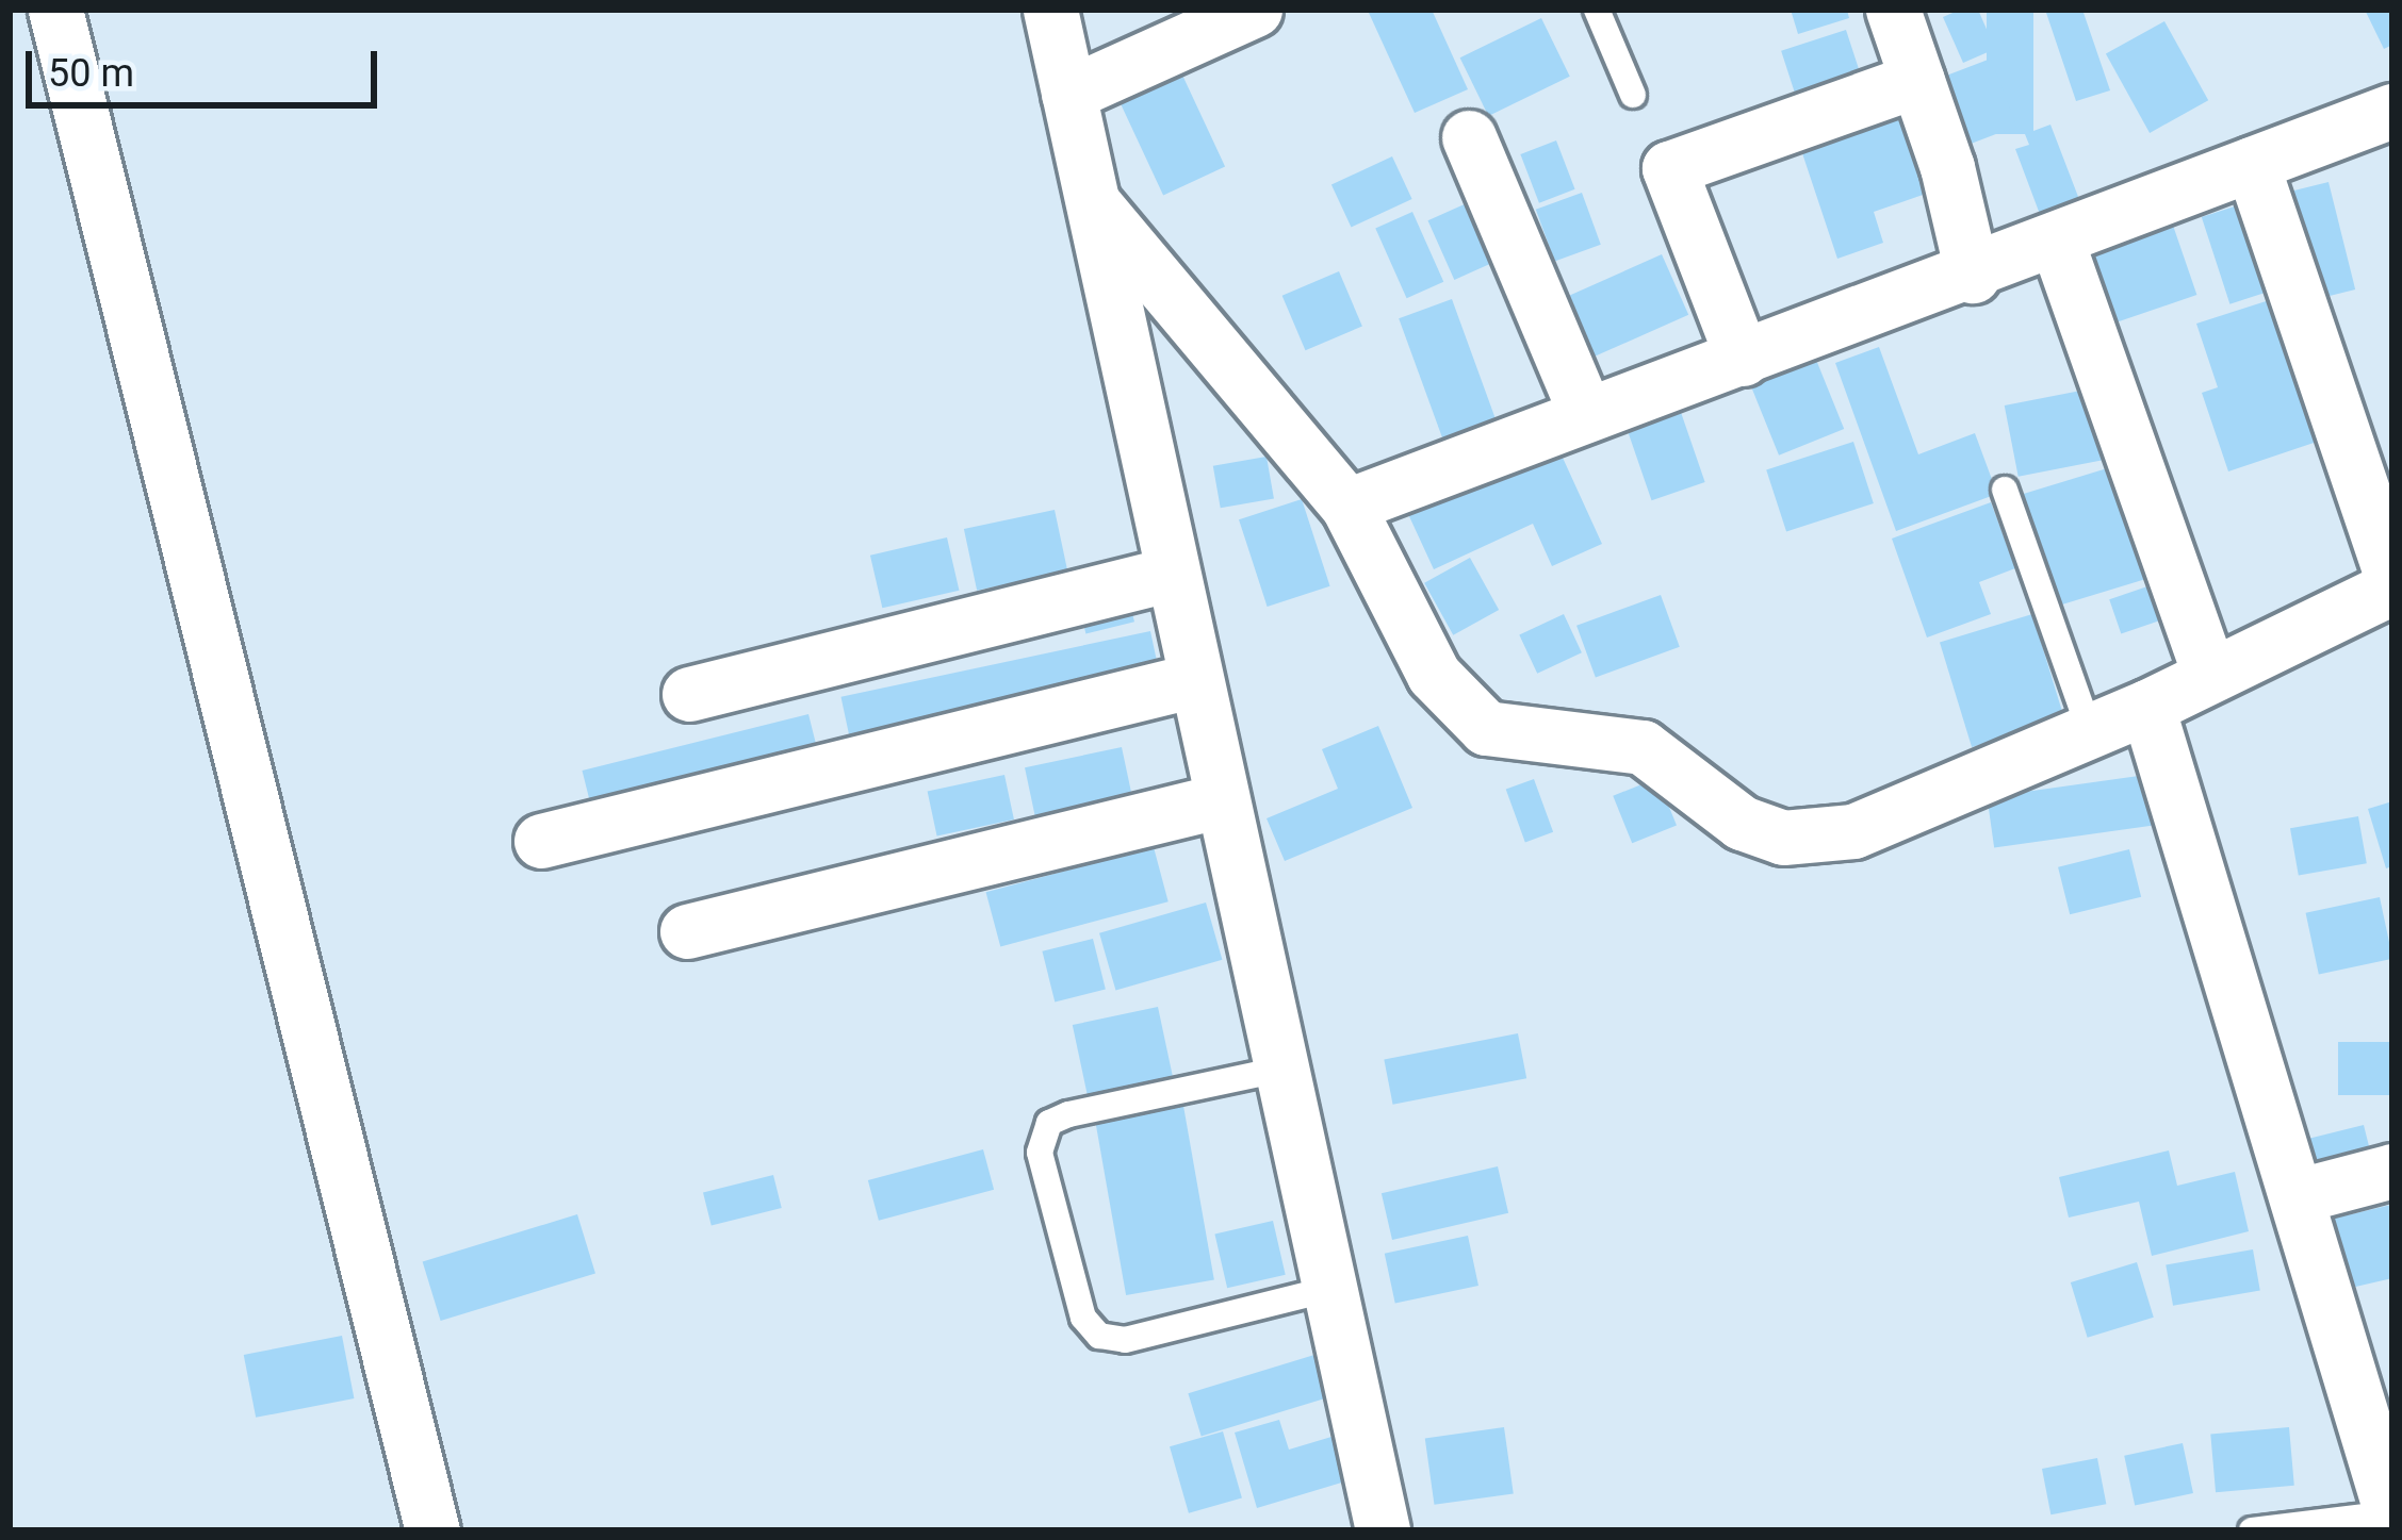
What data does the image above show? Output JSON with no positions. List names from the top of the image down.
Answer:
{
  "scale_bar": "50 m"
}
